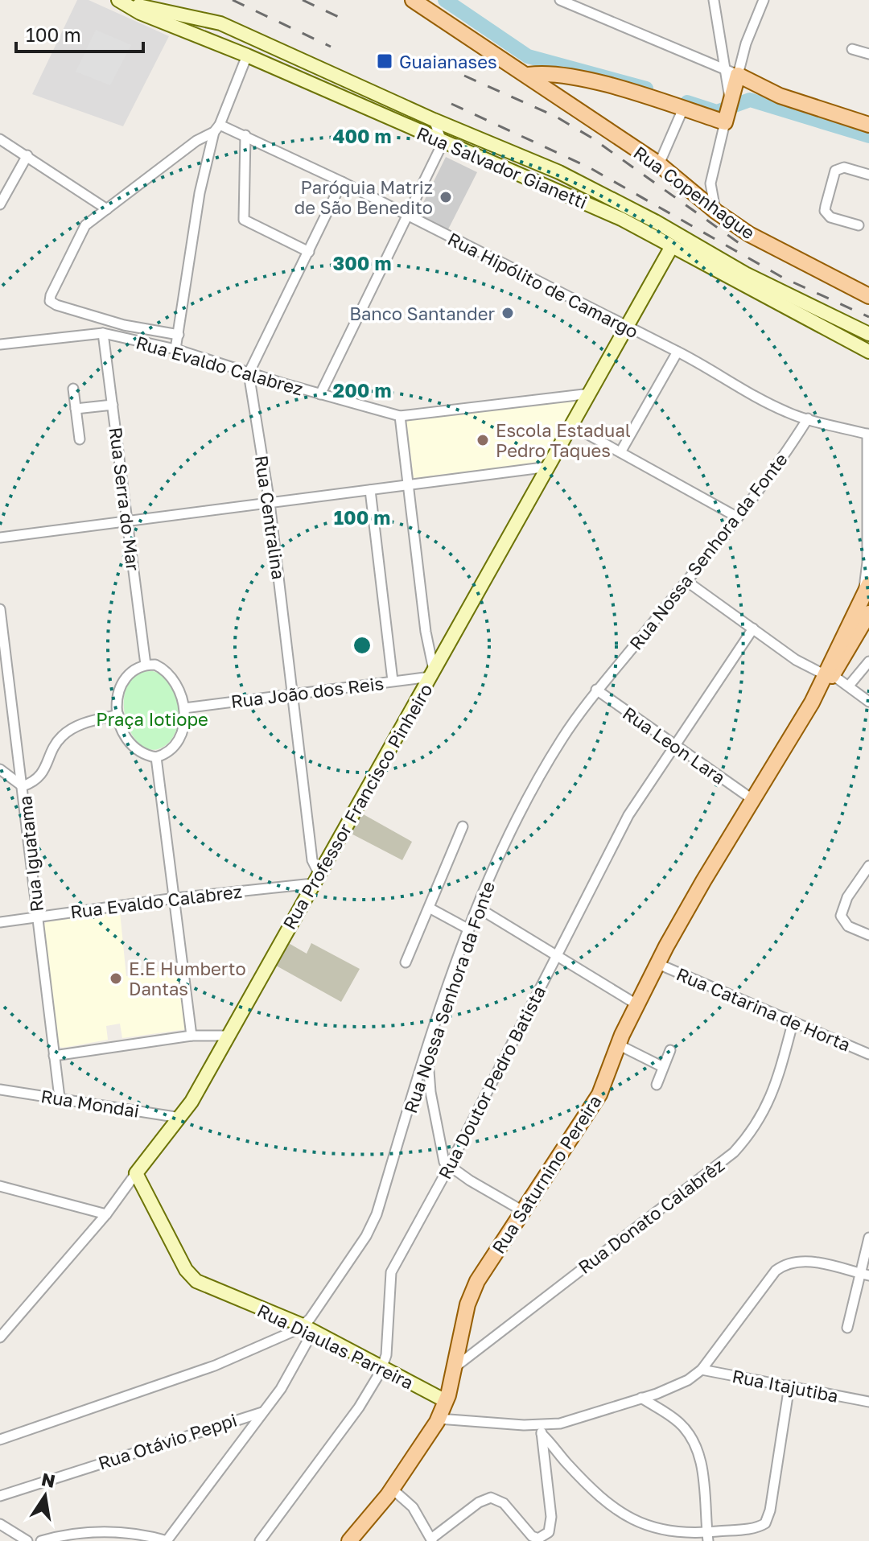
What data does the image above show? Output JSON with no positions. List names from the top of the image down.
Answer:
{
  "streets": {
    "main road": [
      "Rua Salvador Gianetti",
      "Rua Copenhague",
      "Rua Professor Francisco Pinheiro",
      "Rua Saturnino Pereira",
      "Rua Diaulas Parreira"
    ],
    "street": [
      "Rua Hipólito de Camargo",
      "Rua Evaldo Calabrez",
      "Rua Serra do Mar",
      "Rua Centralina",
      "Rua Nossa Senhora da Fonte",
      "Rua João dos Reis",
      "Rua Leon Lara",
      "Rua Iguatama",
      "Rua Catarina de Horta",
      "Rua Doutor Pedro Batista",
      "Rua Mondai",
      "Rua Donato Calabrêz",
      "Rua Itajutiba",
      "Rua Otávio Peppi"
    ]
  },
  "crossings": [
    ["Rua Salvador Gianetti", "Rua Professor Francisco Pinheiro"],
    ["Rua Hipólito de Camargo", "Rua Nossa Senhora da Fonte"],
    ["Rua Hipólito de Camargo", "Rua Professor Francisco Pinheiro"],
    ["Rua Hipólito de Camargo", "Rua Saturnino Pereira"],
    ["Rua Evaldo Calabrez", "Rua Serra do Mar"],
    ["Rua Evaldo Calabrez", "Rua Centralina"],
    ["Rua Evaldo Calabrez", "Rua Professor Francisco Pinheiro"],
    ["Rua Evaldo Calabrez", "Rua Iguatama"],
    ["Rua Serra do Mar", "Rua João dos Reis"],
    ["Rua Centralina", "Rua João dos Reis"],
    ["Rua Centralina", "Rua Professor Francisco Pinheiro"],
    ["Rua Nossa Senhora da Fonte", "Rua Leon Lara"],
    ["Rua Nossa Senhora da Fonte", "Rua Diaulas Parreira"],
    ["Rua Nossa Senhora da Fonte", "Rua Otávio Peppi"],
    ["Rua João dos Reis", "Rua Professor Francisco Pinheiro"],
    ["Rua Leon Lara", "Rua Doutor Pedro Batista"],
    ["Rua Leon Lara", "Rua Saturnino Pereira"],
    ["Rua Professor Francisco Pinheiro", "Rua Mondai"],
    ["Rua Professor Francisco Pinheiro", "Rua Diaulas Parreira"],
    ["Rua Iguatama", "Rua Mondai"],
    ["Rua Catarina de Horta", "Rua Saturnino Pereira"],
    ["Rua Catarina de Horta", "Rua Donato Calabrêz"],
    ["Rua Doutor Pedro Batista", "Rua Diaulas Parreira"],
    ["Rua Saturnino Pereira", "Rua Donato Calabrêz"],
    ["Rua Saturnino Pereira", "Rua Diaulas Parreira"]
  ],
  "parks": ["Praça Iotiope"],
  "places": {
    "transit": ["Guaianases"],
    "other": [
      "Paróquia Matriz de São Benedito",
      "Banco Santander",
      "Escola Estadual Pedro Taques",
      "E.E Humberto Dantas"
    ]
  },
  "scale_bar": "100 m",
  "north": "top",
  "rings": [
    "400 m",
    "300 m",
    "200 m",
    "100 m"
  ]
}
